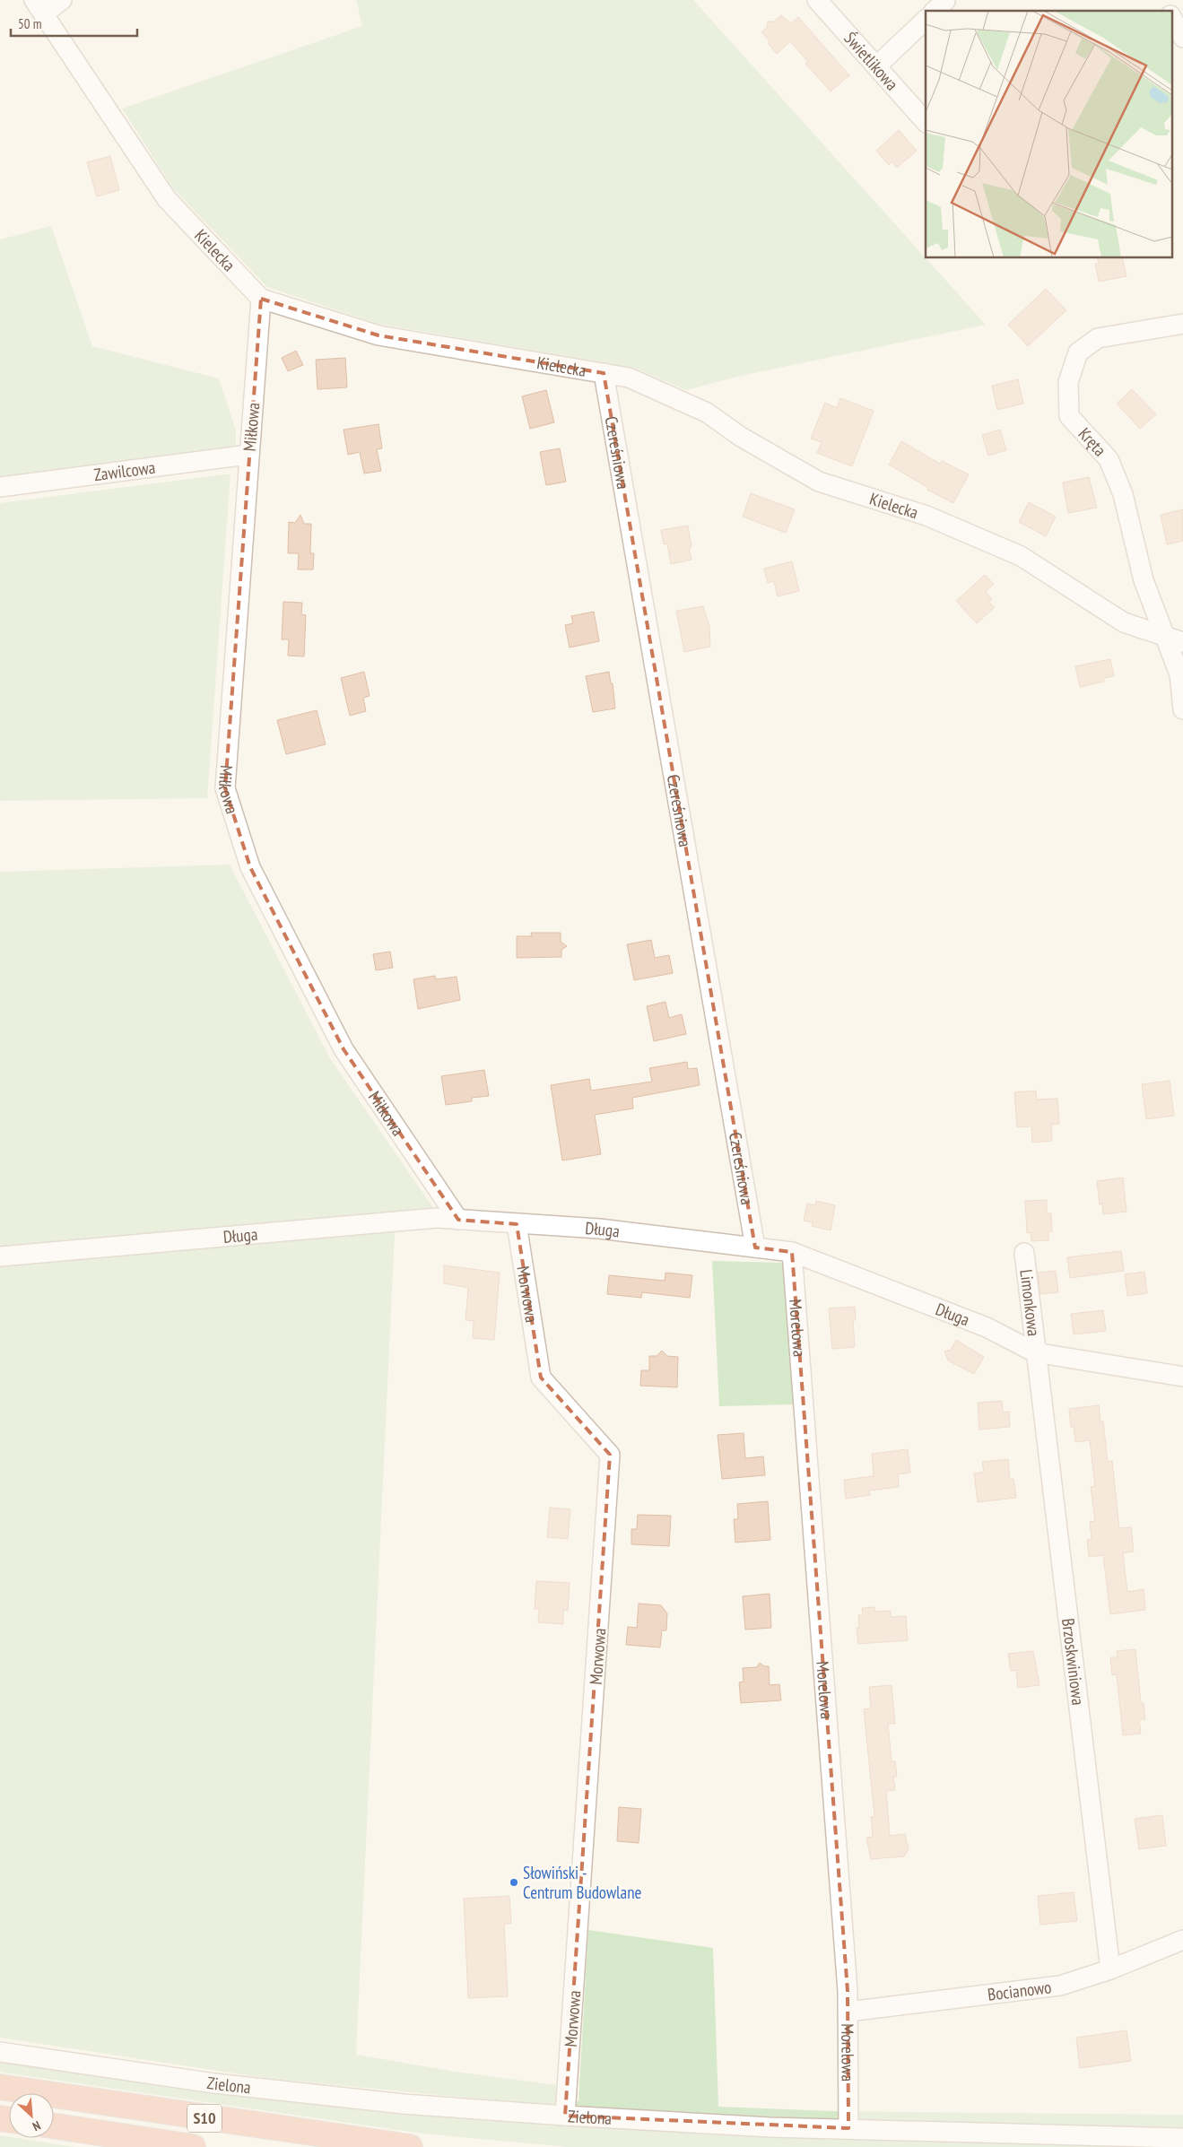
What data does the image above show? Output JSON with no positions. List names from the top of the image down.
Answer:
{
  "streets": {
    "highway": ["S10"],
    "street": [
      "Świetlikowa",
      "Kielecka",
      "Miłkowa",
      "Kręta",
      "Czereśniowa",
      "Zawilcowa",
      "Długa",
      "Morwowa",
      "Limonkowa",
      "Morelowa",
      "Brzoskwiniowa",
      "Bocianowo",
      "Zielona"
    ]
  },
  "crossings": [
    ["Kielecka", "Miłkowa"],
    ["Kielecka", "Kręta"],
    ["Kielecka", "Czereśniowa"],
    ["Miłkowa", "Zawilcowa"],
    ["Miłkowa", "Długa"],
    ["Czereśniowa", "Długa"],
    ["Długa", "Morwowa"],
    ["Długa", "Limonkowa"],
    ["Długa", "Morelowa"],
    ["Długa", "Brzoskwiniowa"],
    ["Morwowa", "Zielona"],
    ["Limonkowa", "Brzoskwiniowa"],
    ["Morelowa", "Bocianowo"],
    ["Morelowa", "Zielona"],
    ["Brzoskwiniowa", "Bocianowo"]
  ],
  "places": ["Słowiński - Centrum Budowlane"],
  "scale_bar": "50 m",
  "north": "bottom right"
}
